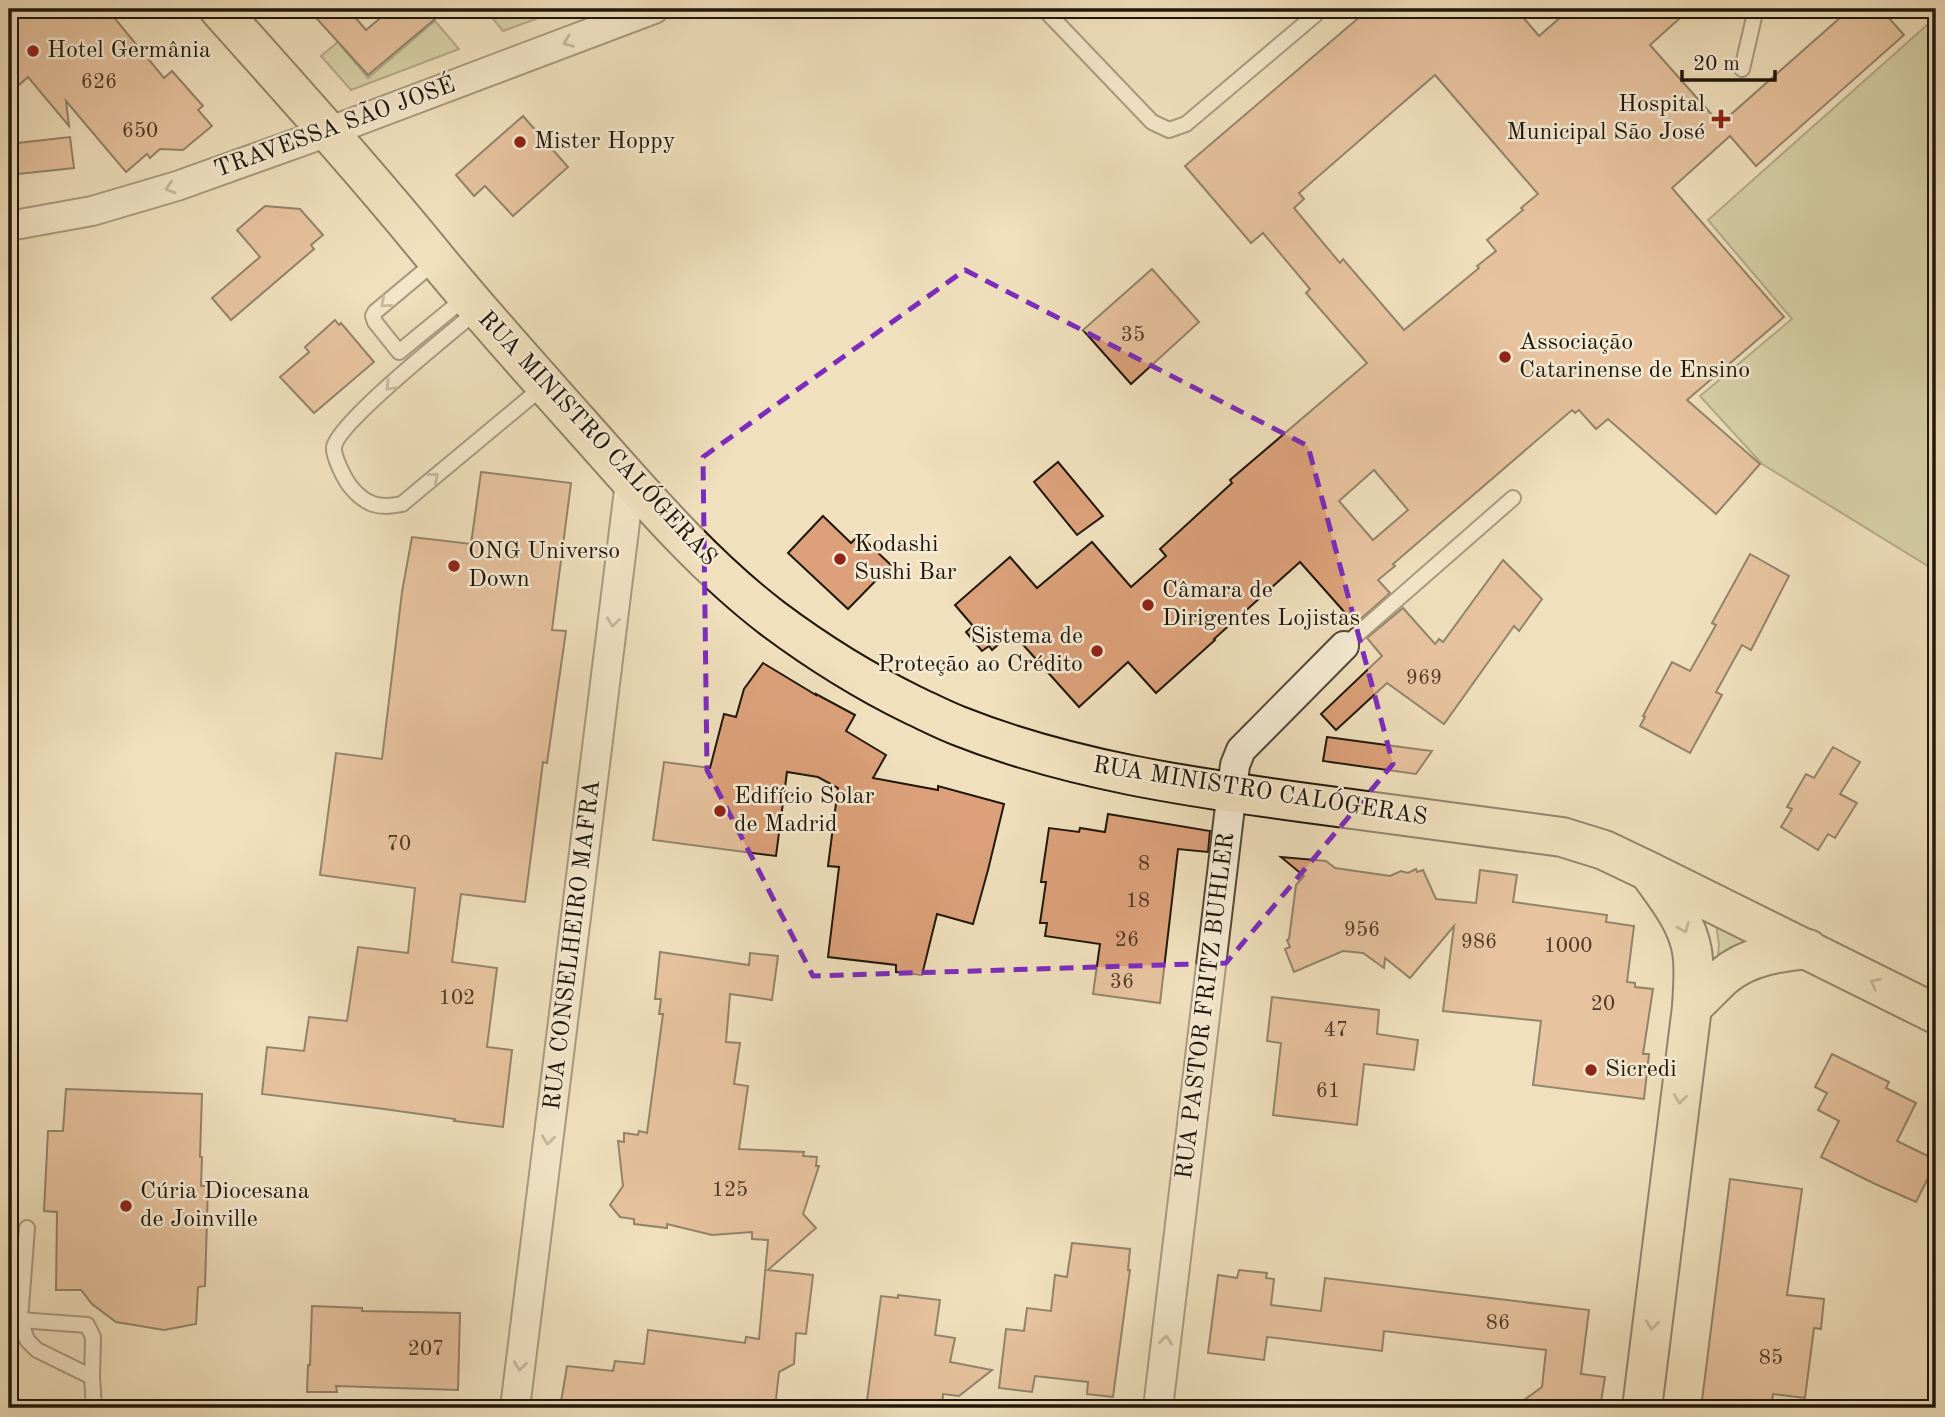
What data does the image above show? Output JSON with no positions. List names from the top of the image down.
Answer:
{
  "streets": {
    "main road": ["RUA MINISTRO CALÓGERAS"],
    "street": ["TRAVESSA SÃO JOSÉ", "RUA CONSELHEIRO MAFRA", "RUA PASTOR FRITZ BUHLER"]
  },
  "crossings": [
    ["TRAVESSA SÃO JOSÉ", "RUA MINISTRO CALÓGERAS"],
    ["RUA MINISTRO CALÓGERAS", "RUA CONSELHEIRO MAFRA"],
    ["RUA MINISTRO CALÓGERAS", "RUA PASTOR FRITZ BUHLER"]
  ],
  "one_way": ["TRAVESSA SÃO JOSÉ", "RUA CONSELHEIRO MAFRA", "RUA PASTOR FRITZ BUHLER"],
  "places": {
    "other": [
      "Hotel Germânia",
      "Mister Hoppy",
      "Associação Catarinense de Ensino",
      "Kodashi Sushi Bar",
      "ONG Universo Down",
      "Câmara de Dirigentes Lojistas",
      "Sistema de Proteção ao Crédito",
      "Edifício Solar de Madrid",
      "Sicredi",
      "Cúria Diocesana de Joinville"
    ],
    "health": ["Hospital Municipal São José"]
  },
  "house_numbers": [
    "626",
    "650",
    "35",
    "969",
    "70",
    "8",
    "18",
    "956",
    "26",
    "986",
    "1000",
    "36",
    "102",
    "20",
    "47",
    "61",
    "125",
    "86",
    "207",
    "85"
  ],
  "scale_bar": "20 m"
}
